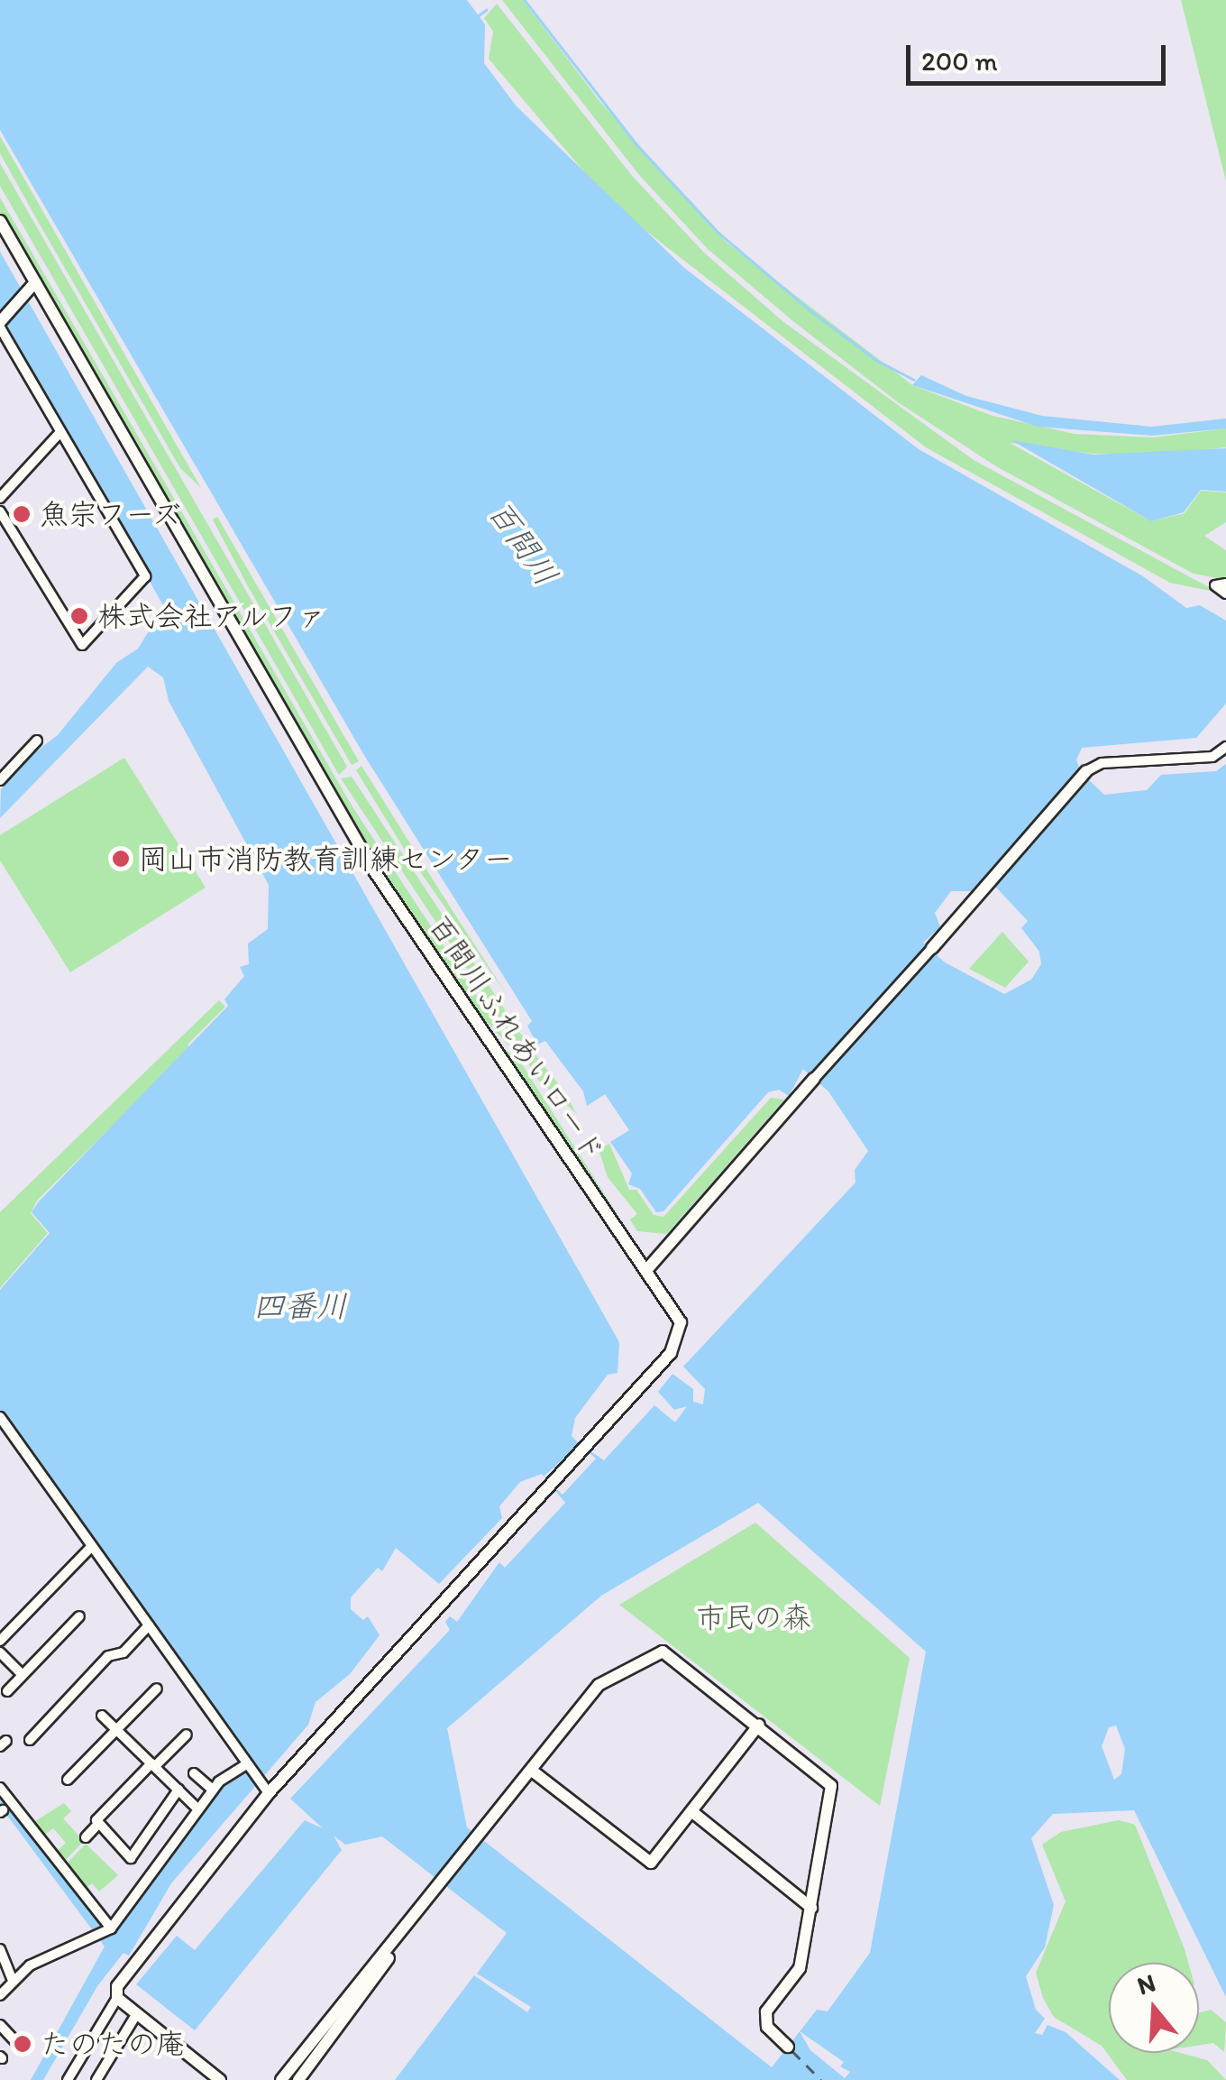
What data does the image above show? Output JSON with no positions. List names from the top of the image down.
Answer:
{
  "streets": {
    "street": ["百間川ふれあいロード"]
  },
  "water": ["百間川", "四番川"],
  "parks": ["市民の森"],
  "places": [
    "魚宗フーズ",
    "株式会社アルファ",
    "岡山市消防教育訓練センター",
    "たのたの庵"
  ],
  "scale_bar": "200 m",
  "north": "top"
}
